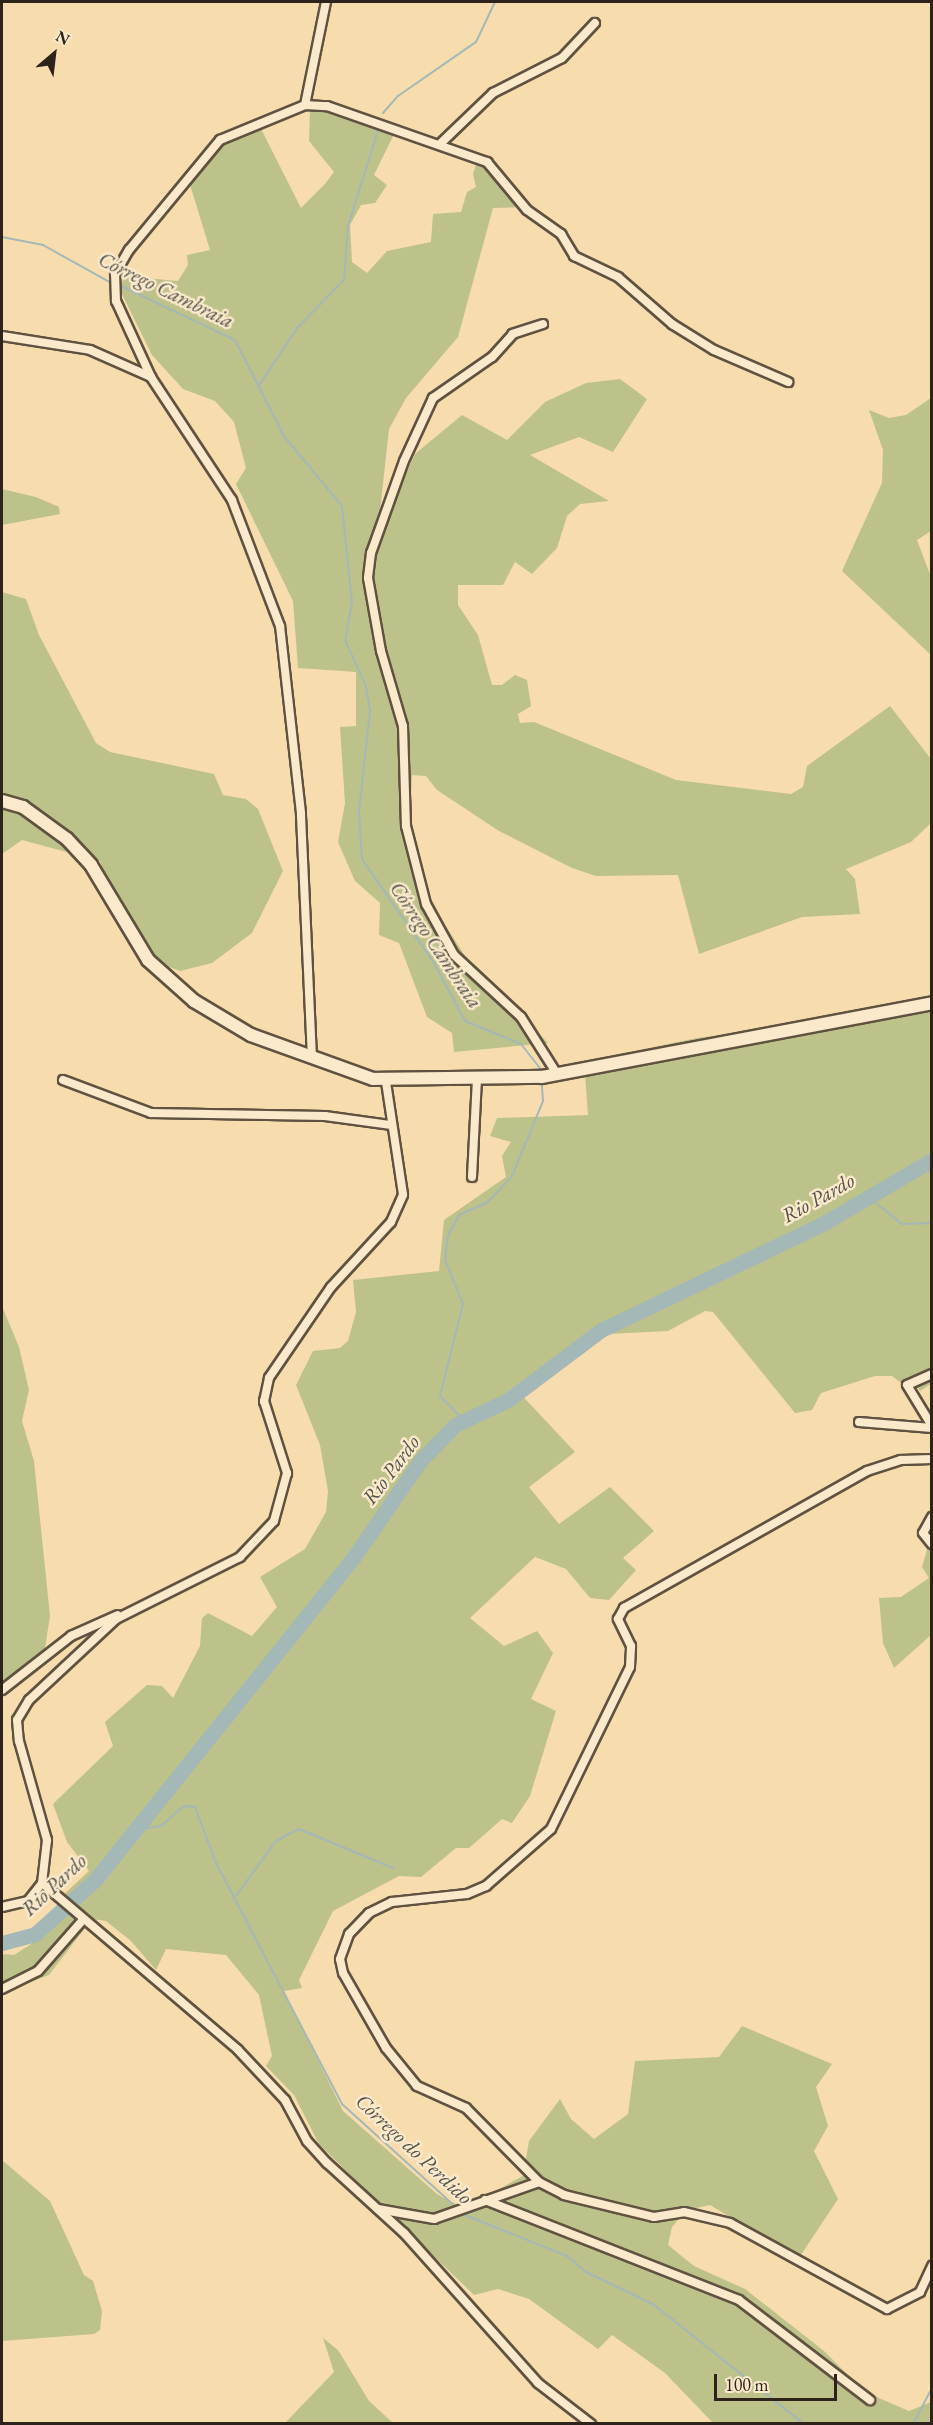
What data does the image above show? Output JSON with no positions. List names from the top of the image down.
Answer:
{
  "water": ["Córrego Cambraia", "Rio Pardo", "Córrego do Perdido"],
  "scale_bar": "100 m",
  "north": "top right"
}
